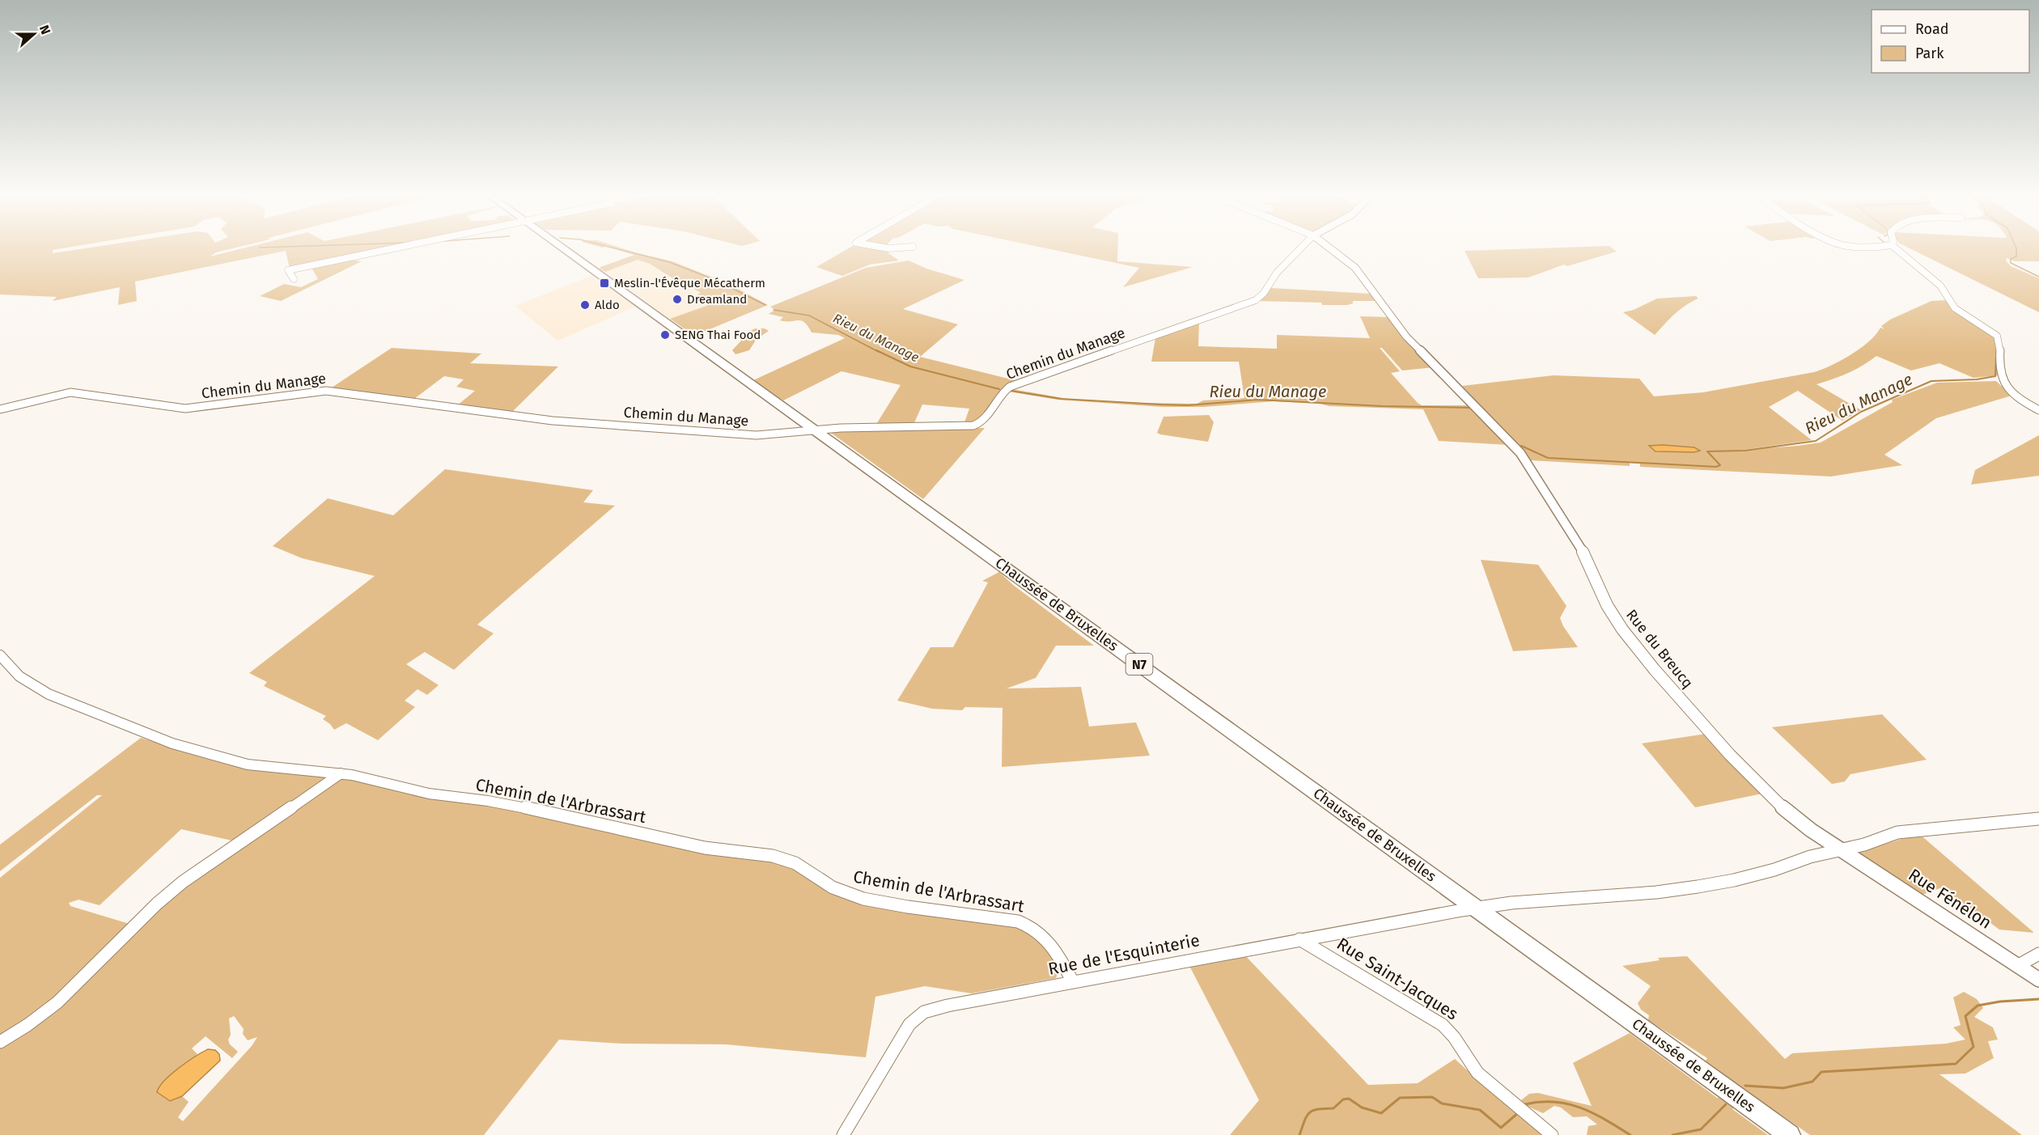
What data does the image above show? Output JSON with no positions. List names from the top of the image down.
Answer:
{
  "streets": {
    "main road": ["Chaussée de Bruxelles", "N7"],
    "street": [
      "Chemin du Manage",
      "Rue du Breucq",
      "Chemin de l'Arbrassart",
      "Rue Fénélon",
      "Rue de l'Esquinterie",
      "Rue Saint-Jacques"
    ]
  },
  "crossings": [
    ["Chemin du Manage", "Chaussée de Bruxelles"],
    ["Chaussée de Bruxelles", "Rue de l'Esquinterie"],
    ["Rue du Breucq", "Rue Fénélon"],
    ["Chemin de l'Arbrassart", "Rue de l'Esquinterie"],
    ["Rue de l'Esquinterie", "Rue Saint-Jacques"]
  ],
  "water": ["Rieu du Manage"],
  "places": {
    "transit": ["Meslin-l'Évêque Mécatherm"],
    "other": ["Dreamland", "Aldo", "SENG Thai Food"]
  },
  "legend": ["Road", "Park"],
  "north": "right"
}
